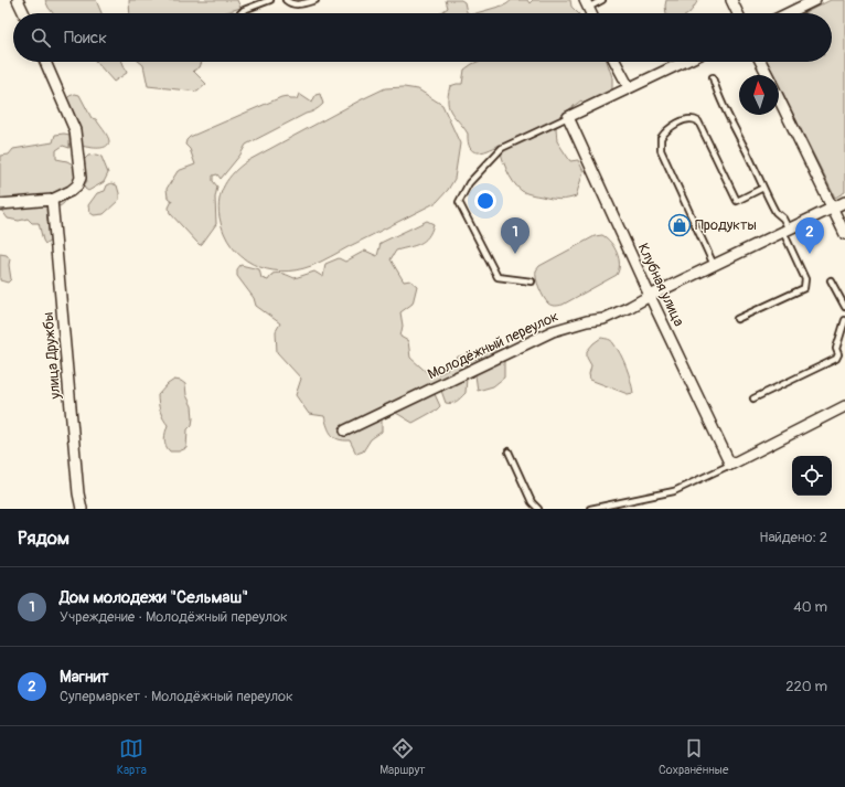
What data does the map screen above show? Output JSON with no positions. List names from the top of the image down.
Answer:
{
  "streets": {
    "street": ["Клубная улица", "Молодёжный переулок", "улица Дружбы"]
  },
  "crossings": [
    ["Клубная улица", "Молодёжный переулок"]
  ],
  "places": {
    "shop": ["Продукты"]
  },
  "north": "top",
  "page": {
    "search": "Поиск",
    "pins": ["1", "2"],
    "heading": ["Рядом", "Найдено: 2"],
    "list": [
      {
        "mark": "1",
        "name": "Дом молодежи \"Сельмаш\"",
        "note": "Учреждение · Молодёжный переулок",
        "value": "40 m"
      },
      {
        "mark": "2",
        "name": "Магнит",
        "note": "Супермаркет · Молодёжный переулок",
        "value": "220 m"
      }
    ],
    "nav": ["Карта", "Маршрут", "Сохранённые"]
  }
}
